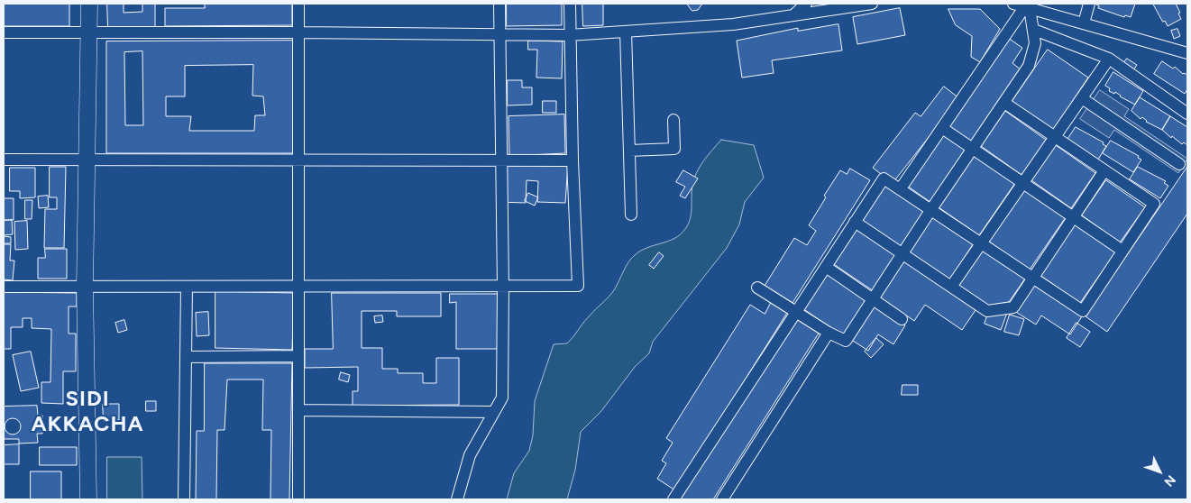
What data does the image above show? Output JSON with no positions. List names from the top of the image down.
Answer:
{
  "districts": ["SIDI AKKACHA"],
  "north": "bottom right"
}
